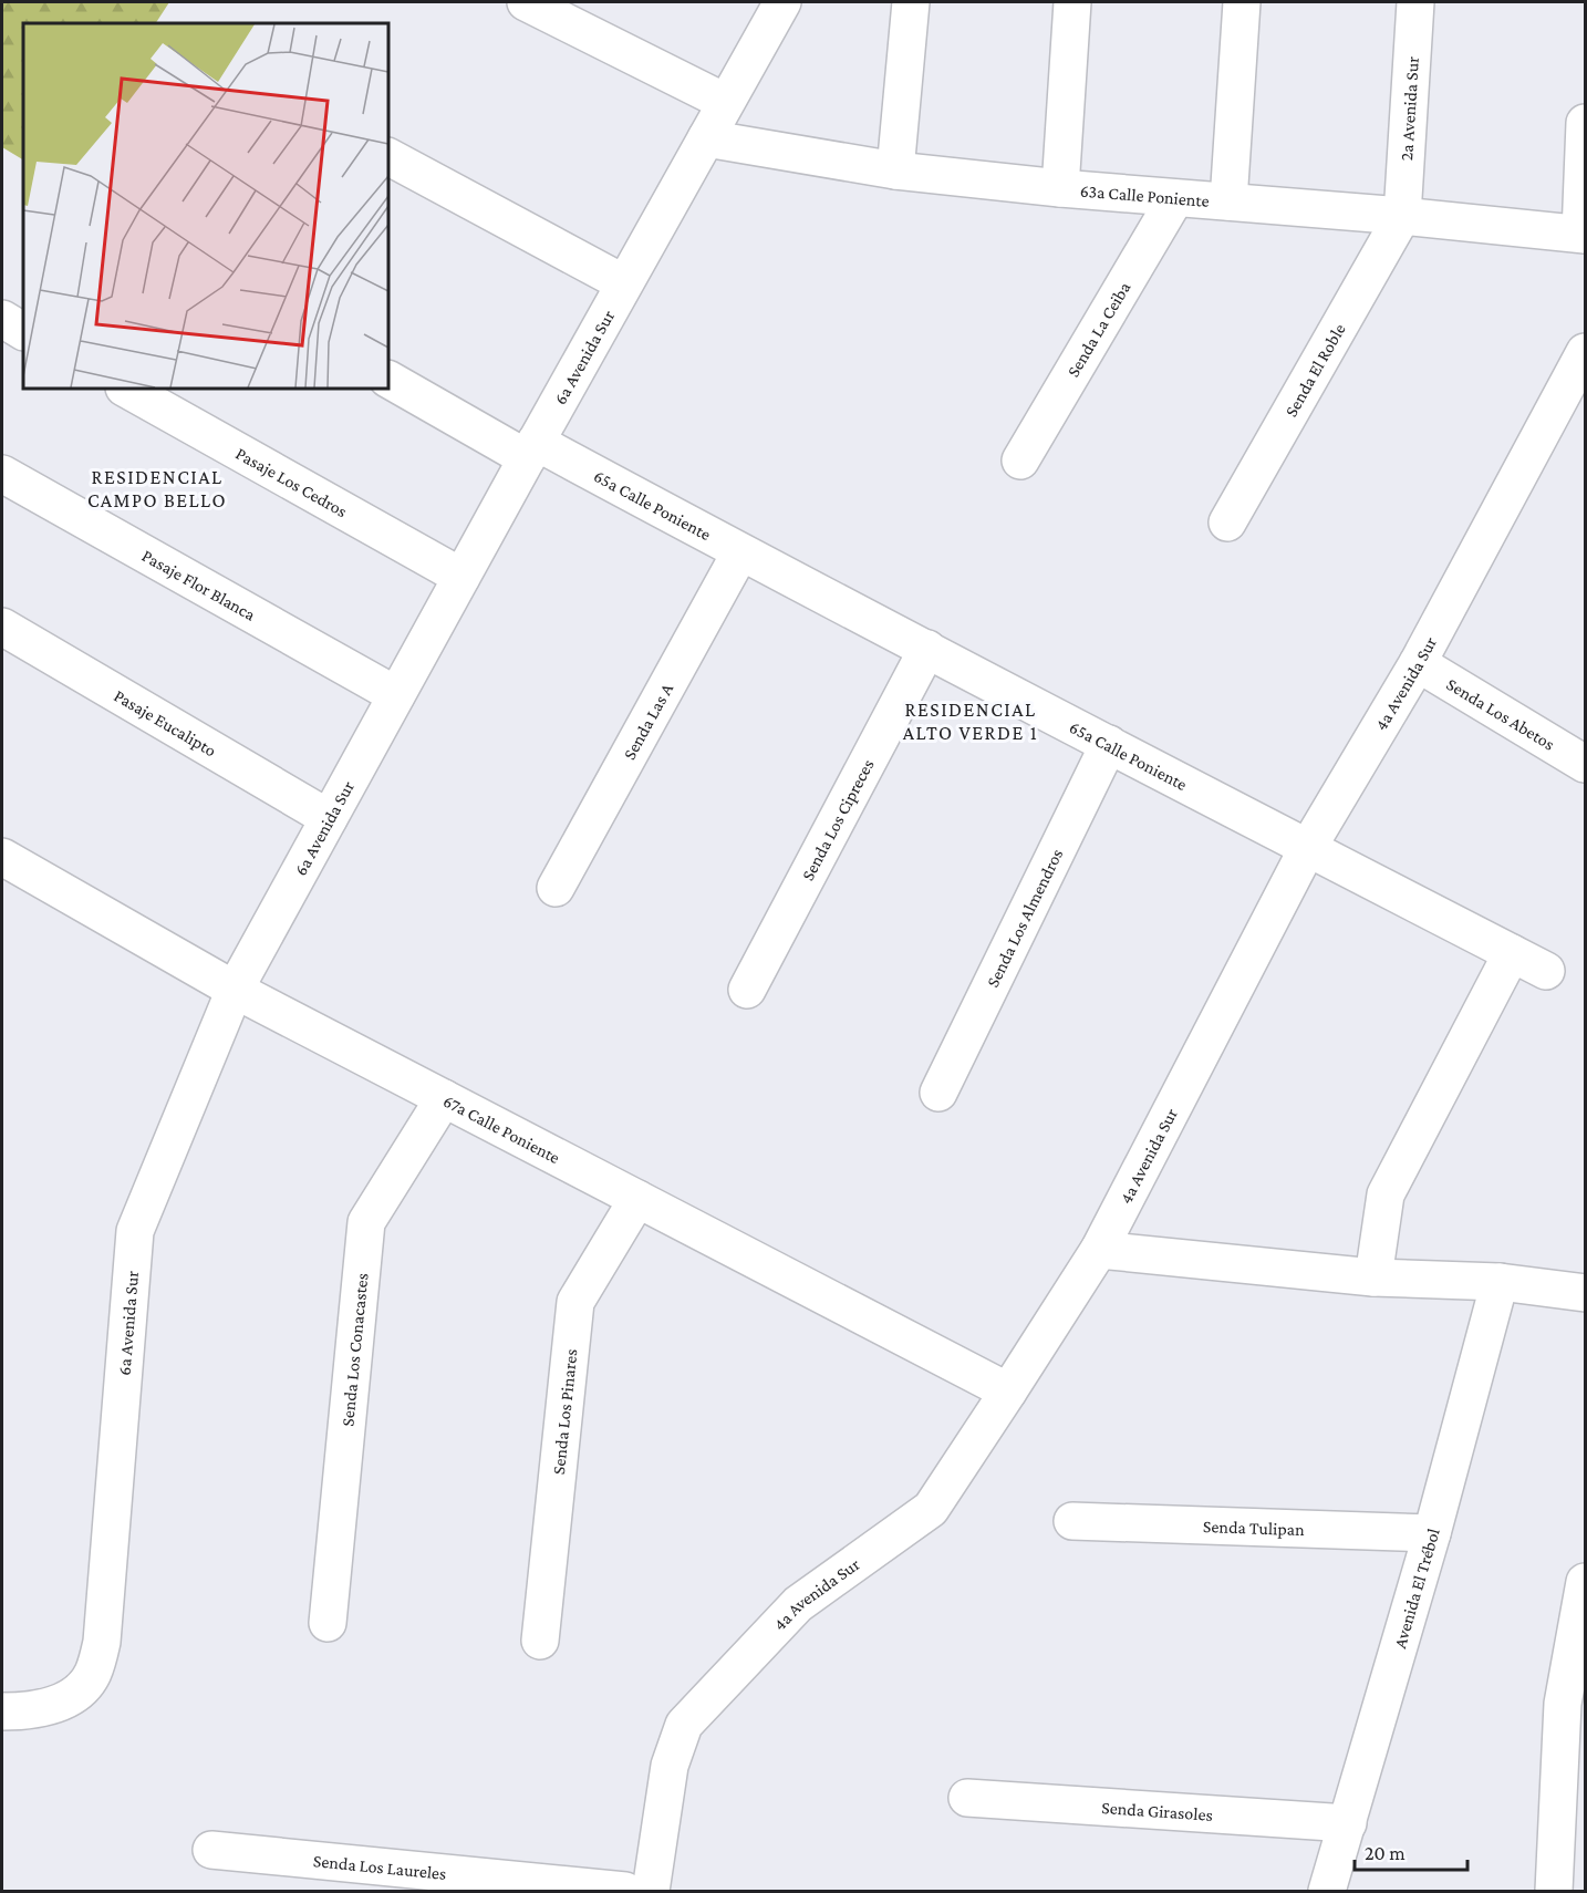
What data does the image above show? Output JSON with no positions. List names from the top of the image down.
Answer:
{
  "streets": {
    "street": [
      "2a Avenida Sur",
      "63a Calle Poniente",
      "Senda La Ceiba",
      "6a Avenida Sur",
      "Senda El Roble",
      "Pasaje Los Cedros",
      "65a Calle Poniente",
      "Pasaje Flor Blanca",
      "4a Avenida Sur",
      "Senda Los Abetos",
      "Senda Las A",
      "Pasaje Eucalipto",
      "Senda Los Cipreces",
      "Senda Los Almendros",
      "67a Calle Poniente",
      "Senda Los Conacastes",
      "Senda Los Pinares",
      "Senda Tulipan",
      "Avenida El Trébol",
      "Senda Girasoles",
      "Senda Los Laureles"
    ]
  },
  "crossings": [
    ["2a Avenida Sur", "63a Calle Poniente"],
    ["2a Avenida Sur", "Senda El Roble"],
    ["63a Calle Poniente", "Senda La Ceiba"],
    ["63a Calle Poniente", "6a Avenida Sur"],
    ["63a Calle Poniente", "Senda El Roble"],
    ["6a Avenida Sur", "Pasaje Los Cedros"],
    ["6a Avenida Sur", "65a Calle Poniente"],
    ["6a Avenida Sur", "Pasaje Flor Blanca"],
    ["6a Avenida Sur", "Pasaje Eucalipto"],
    ["6a Avenida Sur", "67a Calle Poniente"],
    ["65a Calle Poniente", "4a Avenida Sur"],
    ["65a Calle Poniente", "Senda Las A"],
    ["65a Calle Poniente", "Senda Los Cipreces"],
    ["65a Calle Poniente", "Senda Los Almendros"],
    ["4a Avenida Sur", "Senda Los Abetos"],
    ["4a Avenida Sur", "67a Calle Poniente"],
    ["67a Calle Poniente", "Senda Los Conacastes"],
    ["67a Calle Poniente", "Senda Los Pinares"],
    ["Senda Tulipan", "Avenida El Trébol"],
    ["Avenida El Trébol", "Senda Girasoles"]
  ],
  "districts": ["RESIDENCIAL CAMPO BELLO", "RESIDENCIAL ALTO VERDE 1"],
  "scale_bar": "20 m"
}
